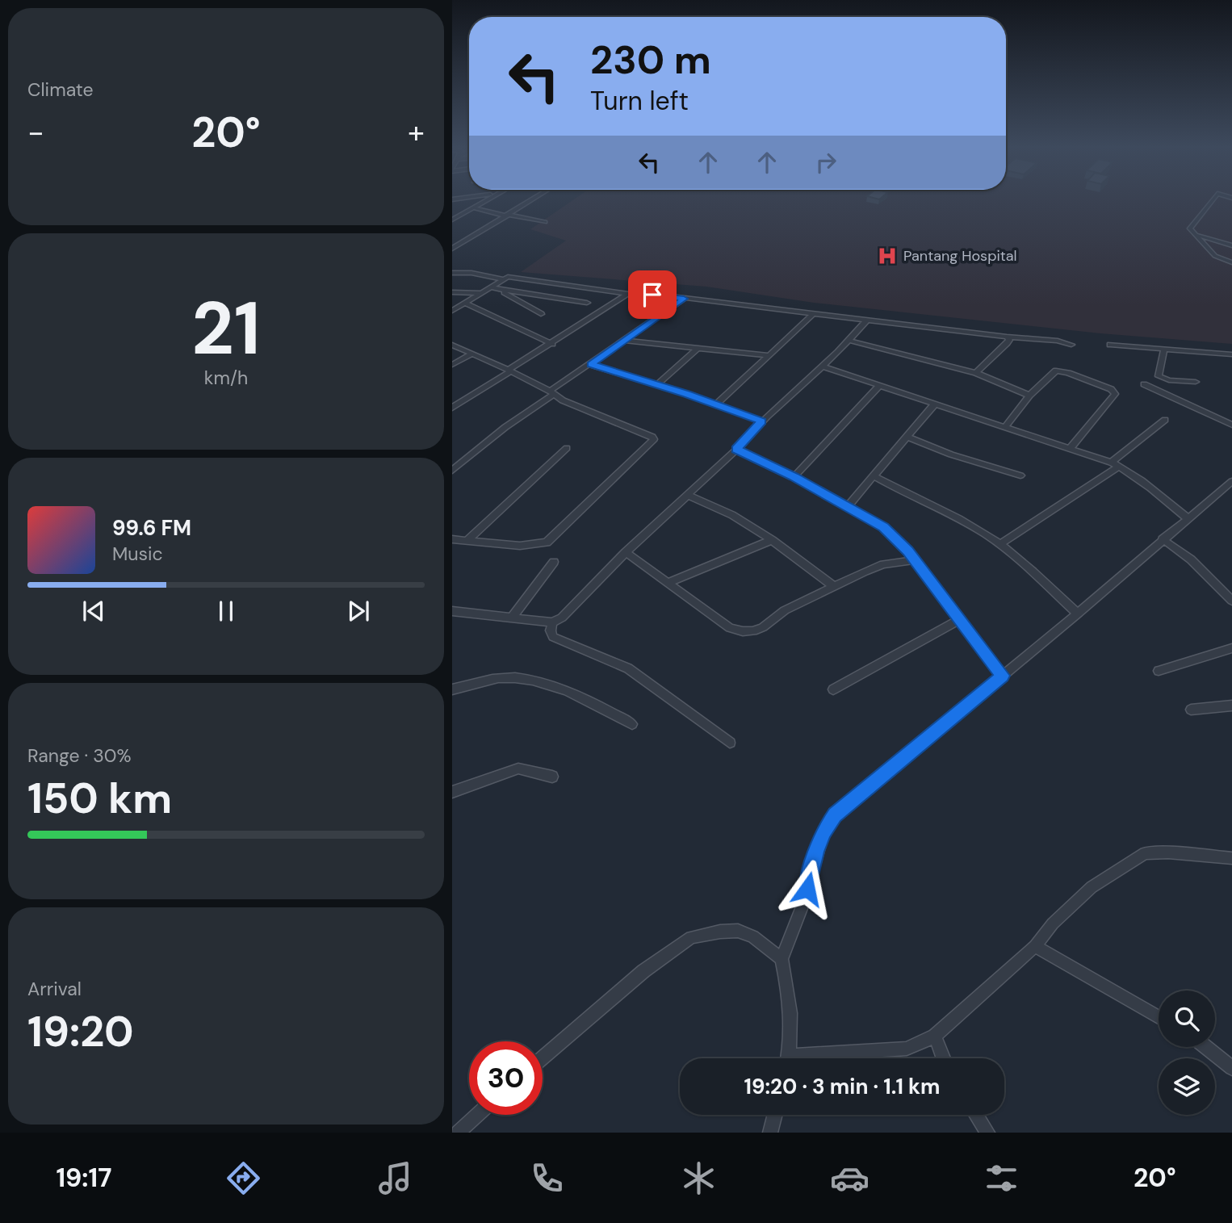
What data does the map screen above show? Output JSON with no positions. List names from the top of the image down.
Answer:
{
  "places": {
    "hospital": ["Pantang Hospital"]
  },
  "page": {
    "tile": [
      "Climate",
      ["21", "km/h"],
      ["Range · 30%", "150 km"],
      ["Arrival", "19:20"]
    ],
    "turn": ["230 m", "Turn left"],
    "heat": ["−", "20°", "+"],
    "song": ["99.6 FM", "Music"],
    "limit": "30",
    "trip": "19:20 · 3 min · 1.1 km",
    "tabs": ["19:17", "20°"]
  }
}
